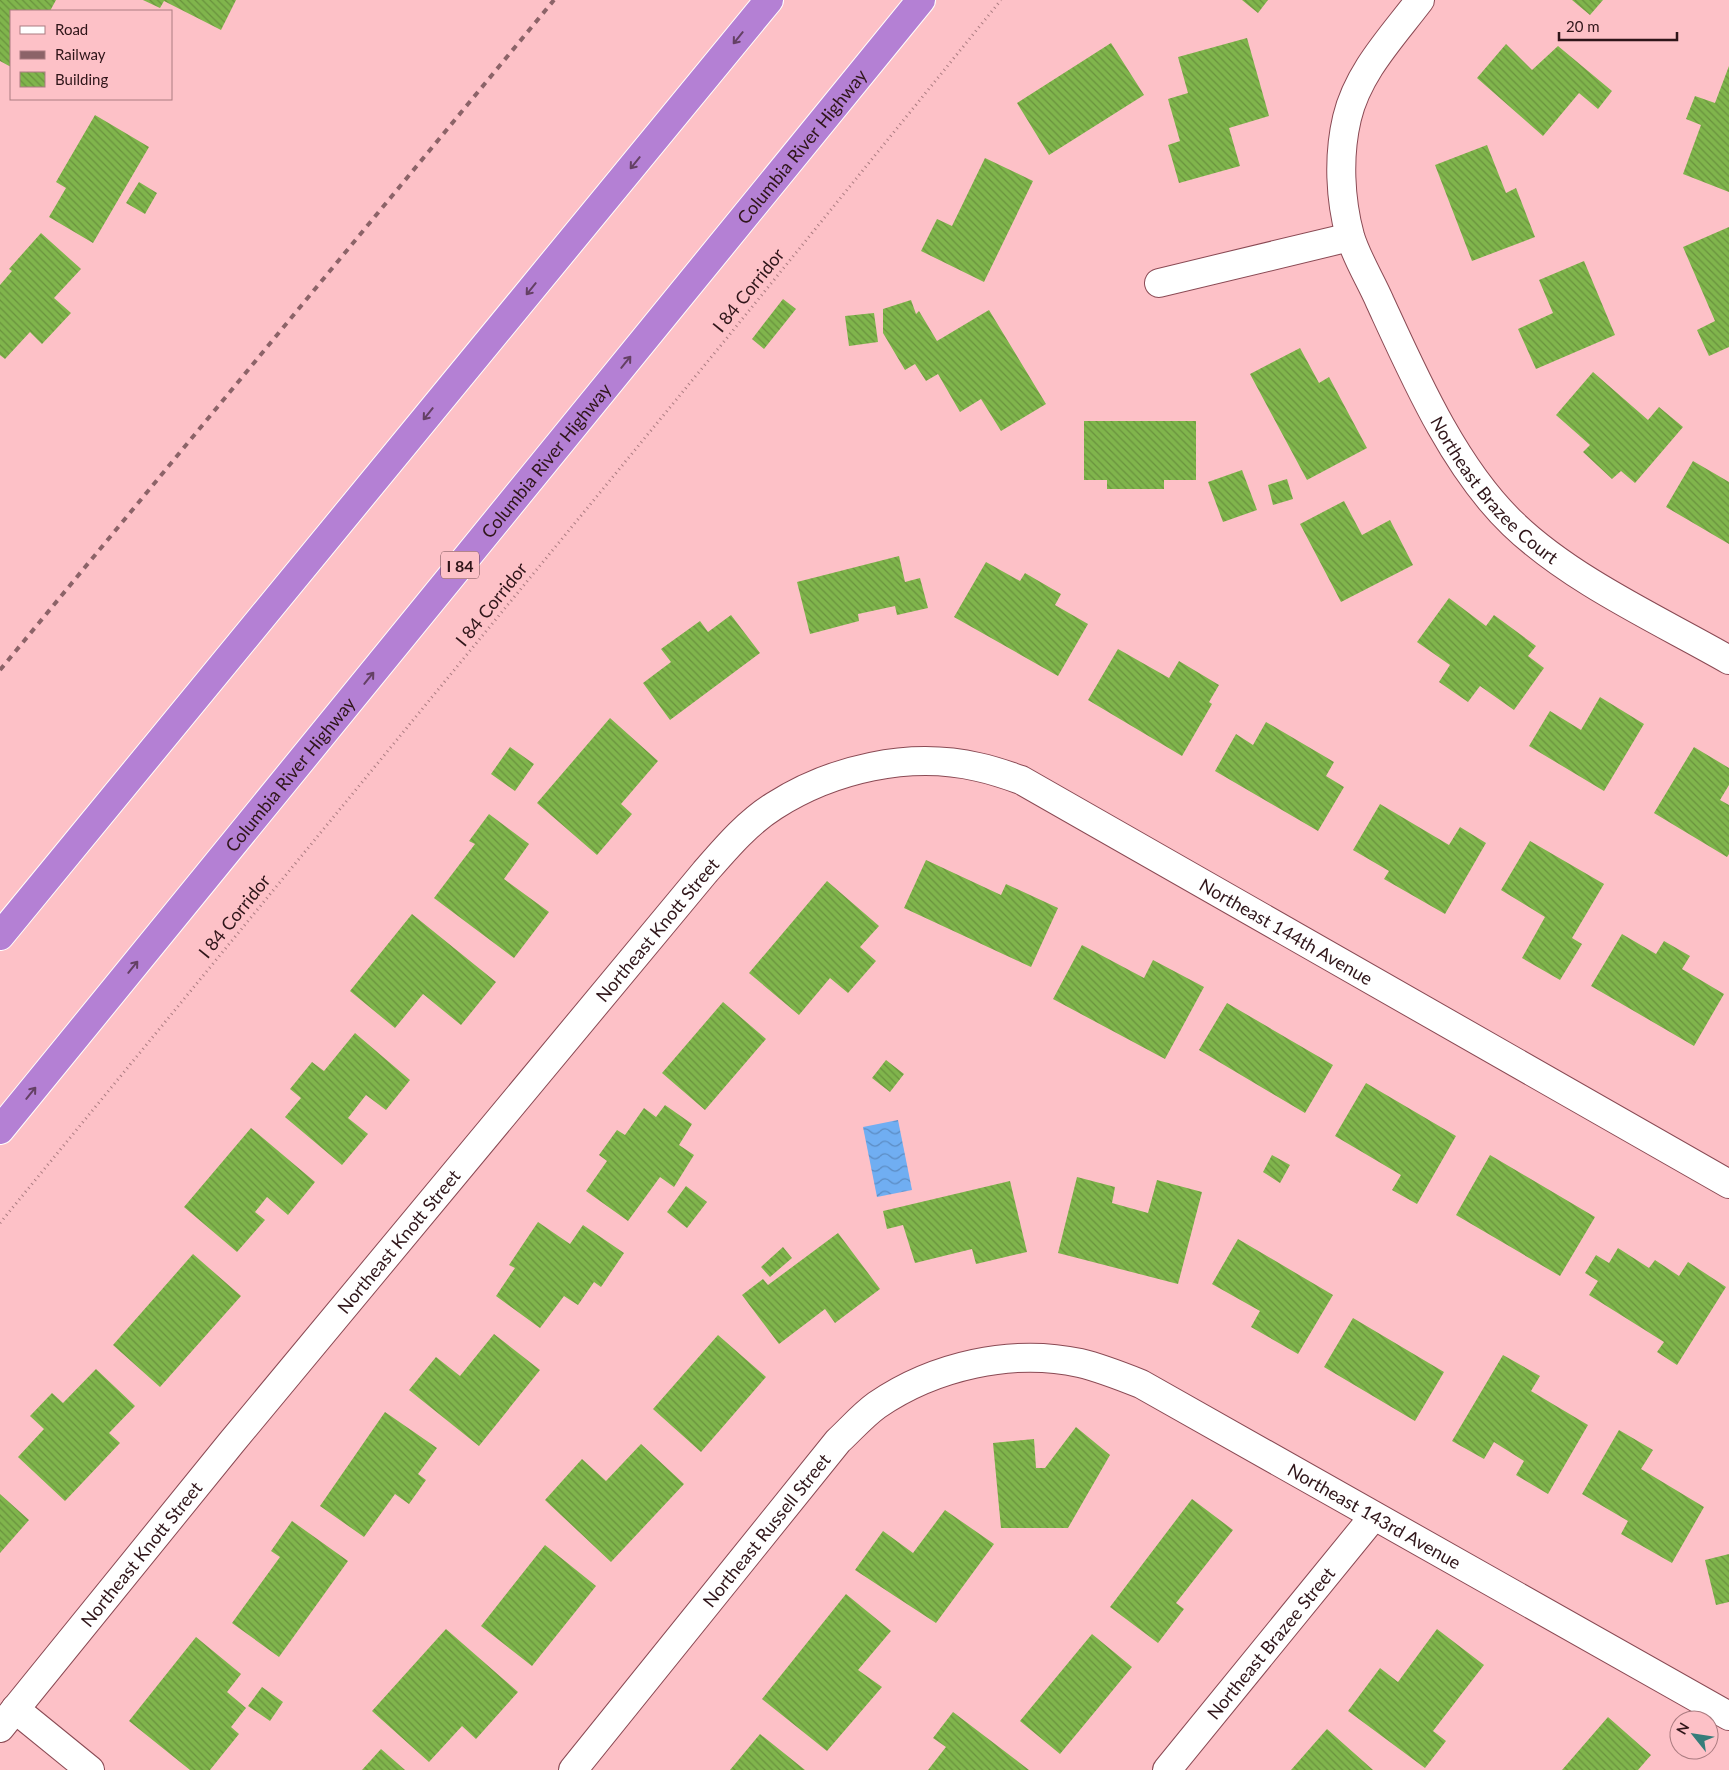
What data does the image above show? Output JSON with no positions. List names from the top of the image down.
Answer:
{
  "streets": {
    "highway": ["Columbia River Highway", "I 84"],
    "street": [
      "Northeast Brazee Court",
      "Northeast Knott Street",
      "Northeast 144th Avenue",
      "Northeast 143rd Avenue",
      "Northeast Russell Street",
      "Northeast Brazee Street"
    ],
    "path": ["I 84 Corridor"]
  },
  "crossings": [
    ["Northeast Knott Street", "Northeast 144th Avenue"],
    ["Northeast 143rd Avenue", "Northeast Russell Street"],
    ["Northeast 143rd Avenue", "Northeast Brazee Street"]
  ],
  "legend": ["Road", "Railway", "Building"],
  "scale_bar": "20 m",
  "north": "top left"
}
